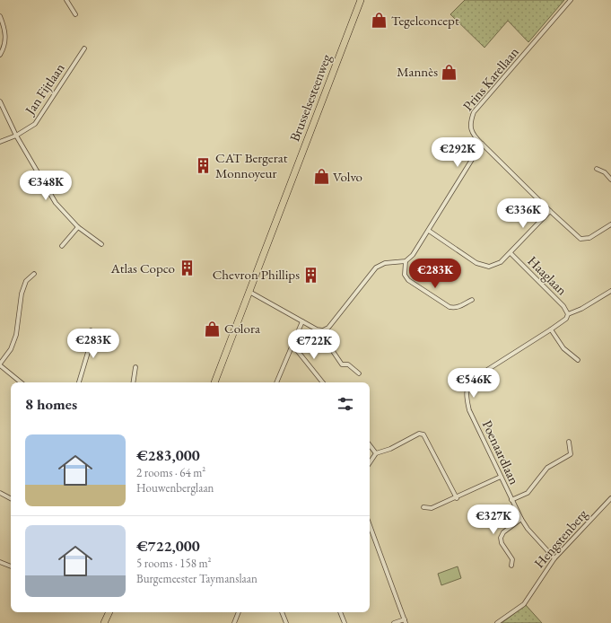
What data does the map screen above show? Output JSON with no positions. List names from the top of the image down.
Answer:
{
  "streets": {
    "main road": ["Brusselsesteenweg"],
    "street": [
      "Prins Karellaan",
      "Jan Fijtlaan",
      "Haaglaan",
      "Poenaardlaan",
      "Hengstenberg"
    ]
  },
  "crossings": [
    ["Haaglaan", "Poenaardlaan"],
    ["Poenaardlaan", "Hengstenberg"]
  ],
  "places": {
    "shop": [
      "Tegelconcept",
      "Mannès",
      "Volvo",
      "Colora"
    ],
    "building": ["CAT Bergerat Monnoyeur", "Atlas Copco", "Chevron Phillips"]
  },
  "page": {
    "price": [
      "€292K",
      "€348K",
      "€336K",
      "€283K",
      "€283K",
      "€722K",
      "€546K",
      "€327K"
    ],
    "heading": "8 homes",
    "list": [
      {
        "name": "€283,000",
        "note": "2 rooms · 64 m² · Houwenberglaan"
      },
      {
        "name": "€722,000",
        "note": "5 rooms · 158 m² · Burgemeester Taymanslaan"
      }
    ]
  }
}
